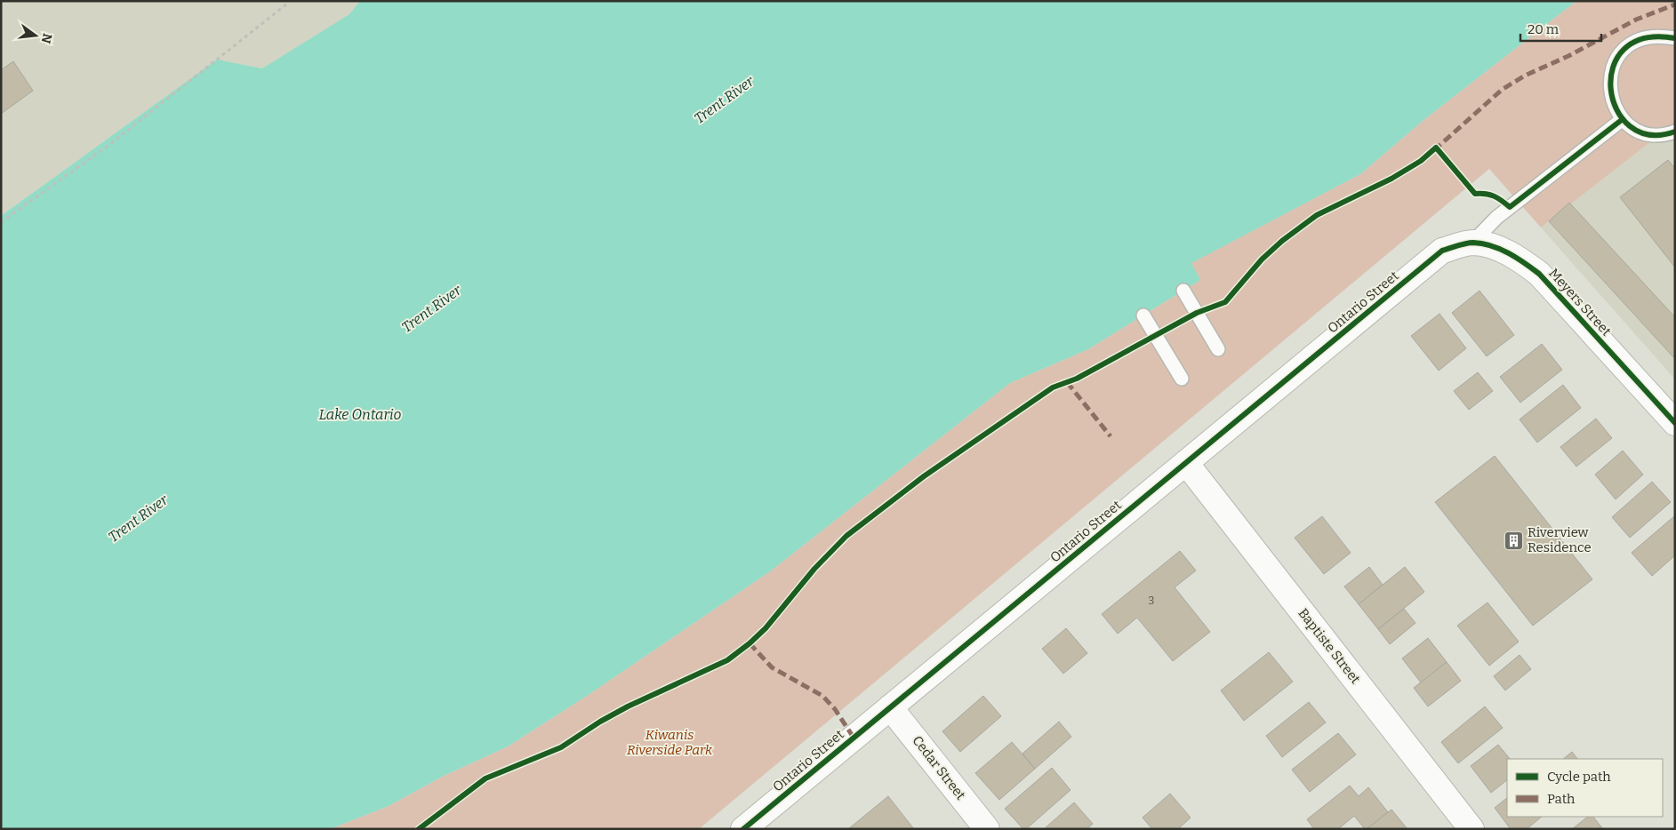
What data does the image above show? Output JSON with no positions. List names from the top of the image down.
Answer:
{
  "streets": {
    "street": [
      "Ontario Street",
      "Meyers Street",
      "Baptiste Street",
      "Cedar Street"
    ]
  },
  "crossings": [
    ["Ontario Street", "Meyers Street"],
    ["Ontario Street", "Baptiste Street"],
    ["Ontario Street", "Cedar Street"]
  ],
  "water": ["Trent River", "Lake Ontario"],
  "parks": ["Kiwanis Riverside Park"],
  "places": {
    "building": ["Riverview Residence"]
  },
  "house_numbers": ["3"],
  "legend": ["Cycle path", "Path"],
  "scale_bar": "20 m",
  "north": "right"
}
